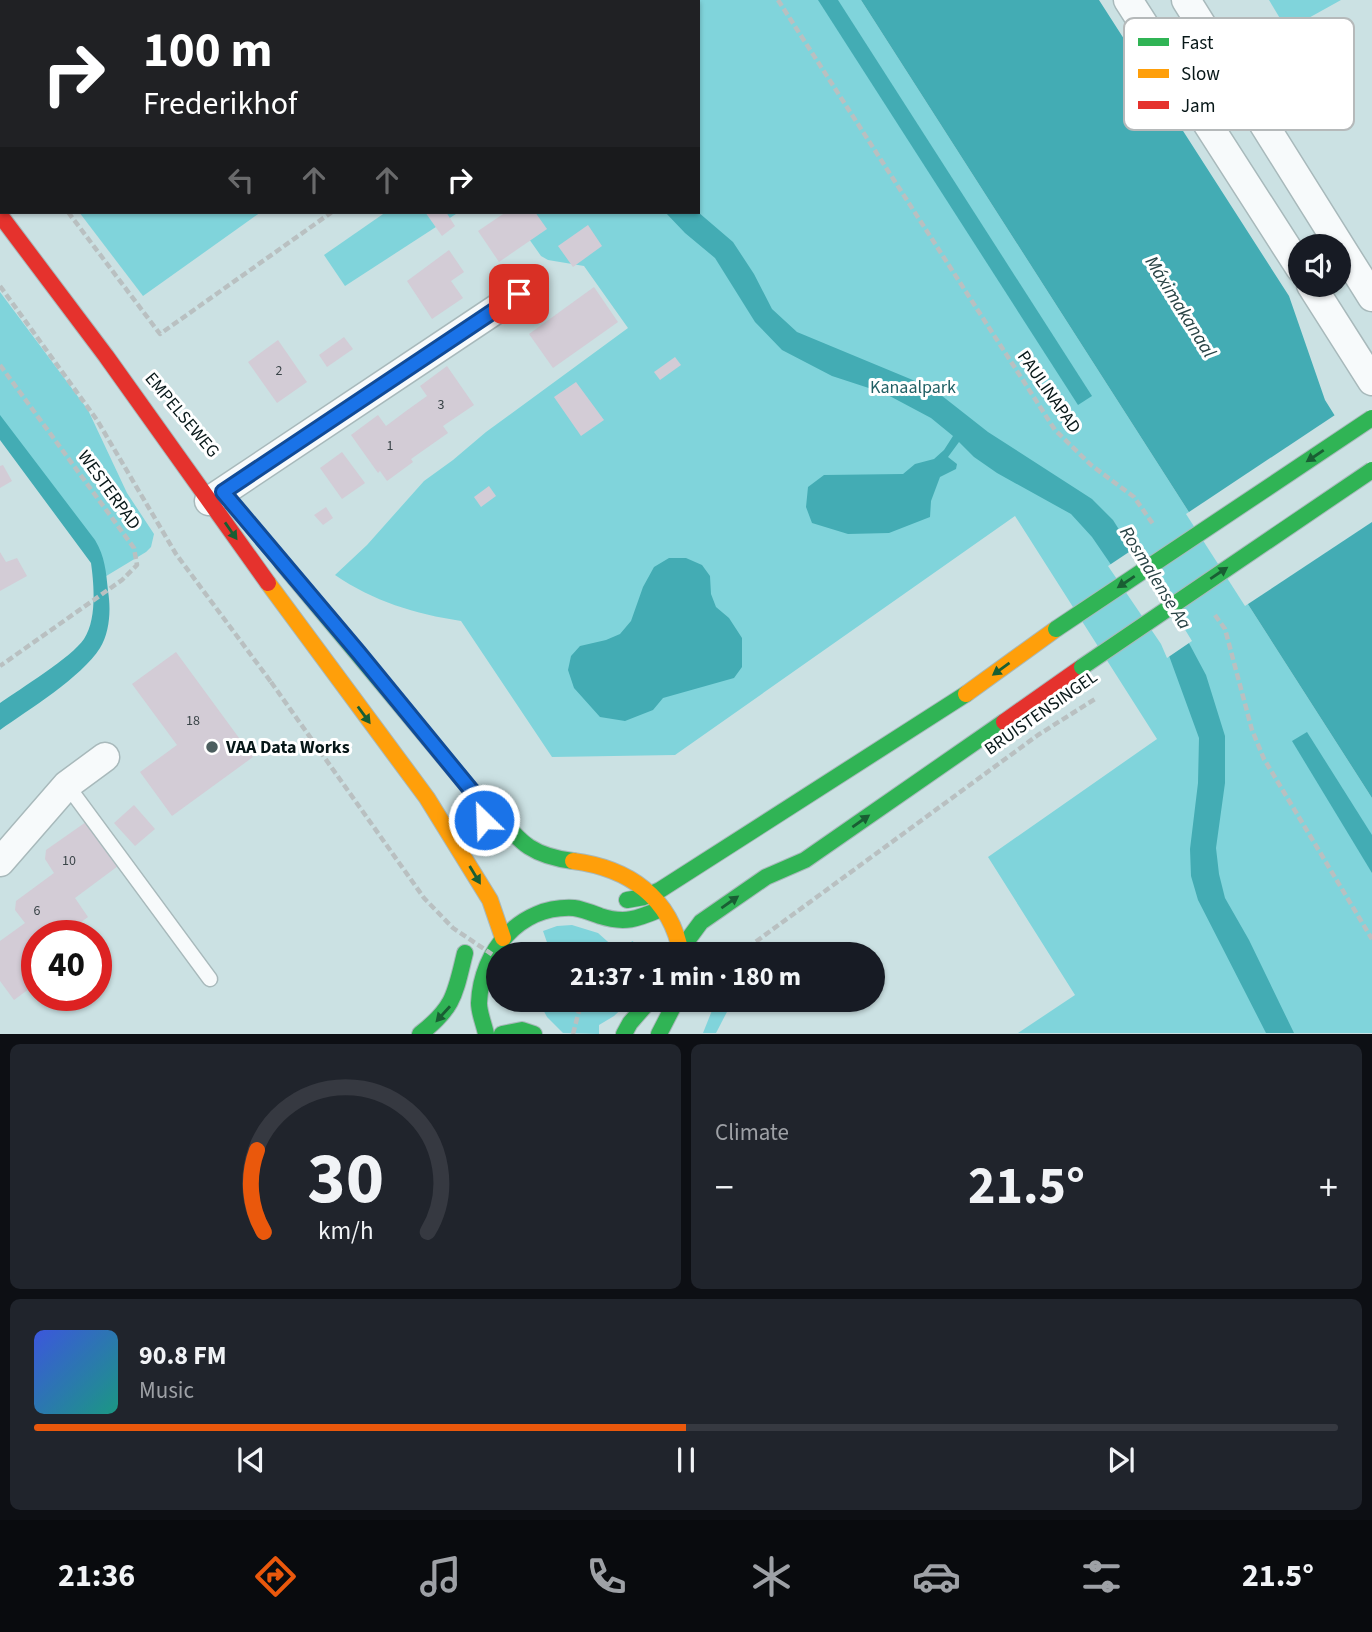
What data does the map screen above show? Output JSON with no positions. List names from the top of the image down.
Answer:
{
  "streets": {
    "main road": ["EMPELSEWEG", "BRUISTENSINGEL"],
    "path": ["PAULINAPAD", "WESTERPAD"]
  },
  "water": ["Máximakanaal", "Rosmalense Aa"],
  "parks": ["Kanaalpark"],
  "places": ["VAA Data Works"],
  "house_numbers": [
    "2",
    "3",
    "1",
    "18",
    "10",
    "6"
  ],
  "legend": ["Fast", "Slow", "Jam"],
  "page": {
    "turn": ["100 m", "Frederikhof"],
    "limit": "40",
    "trip": "21:37 · 1 min · 180 m",
    "tile": "Climate",
    "heat": ["−", "21.5°", "+"],
    "song": ["90.8 FM", "Music"],
    "tabs": ["21:36", "21.5°"],
    "gauge": ["30", "km/h"]
  }
}
